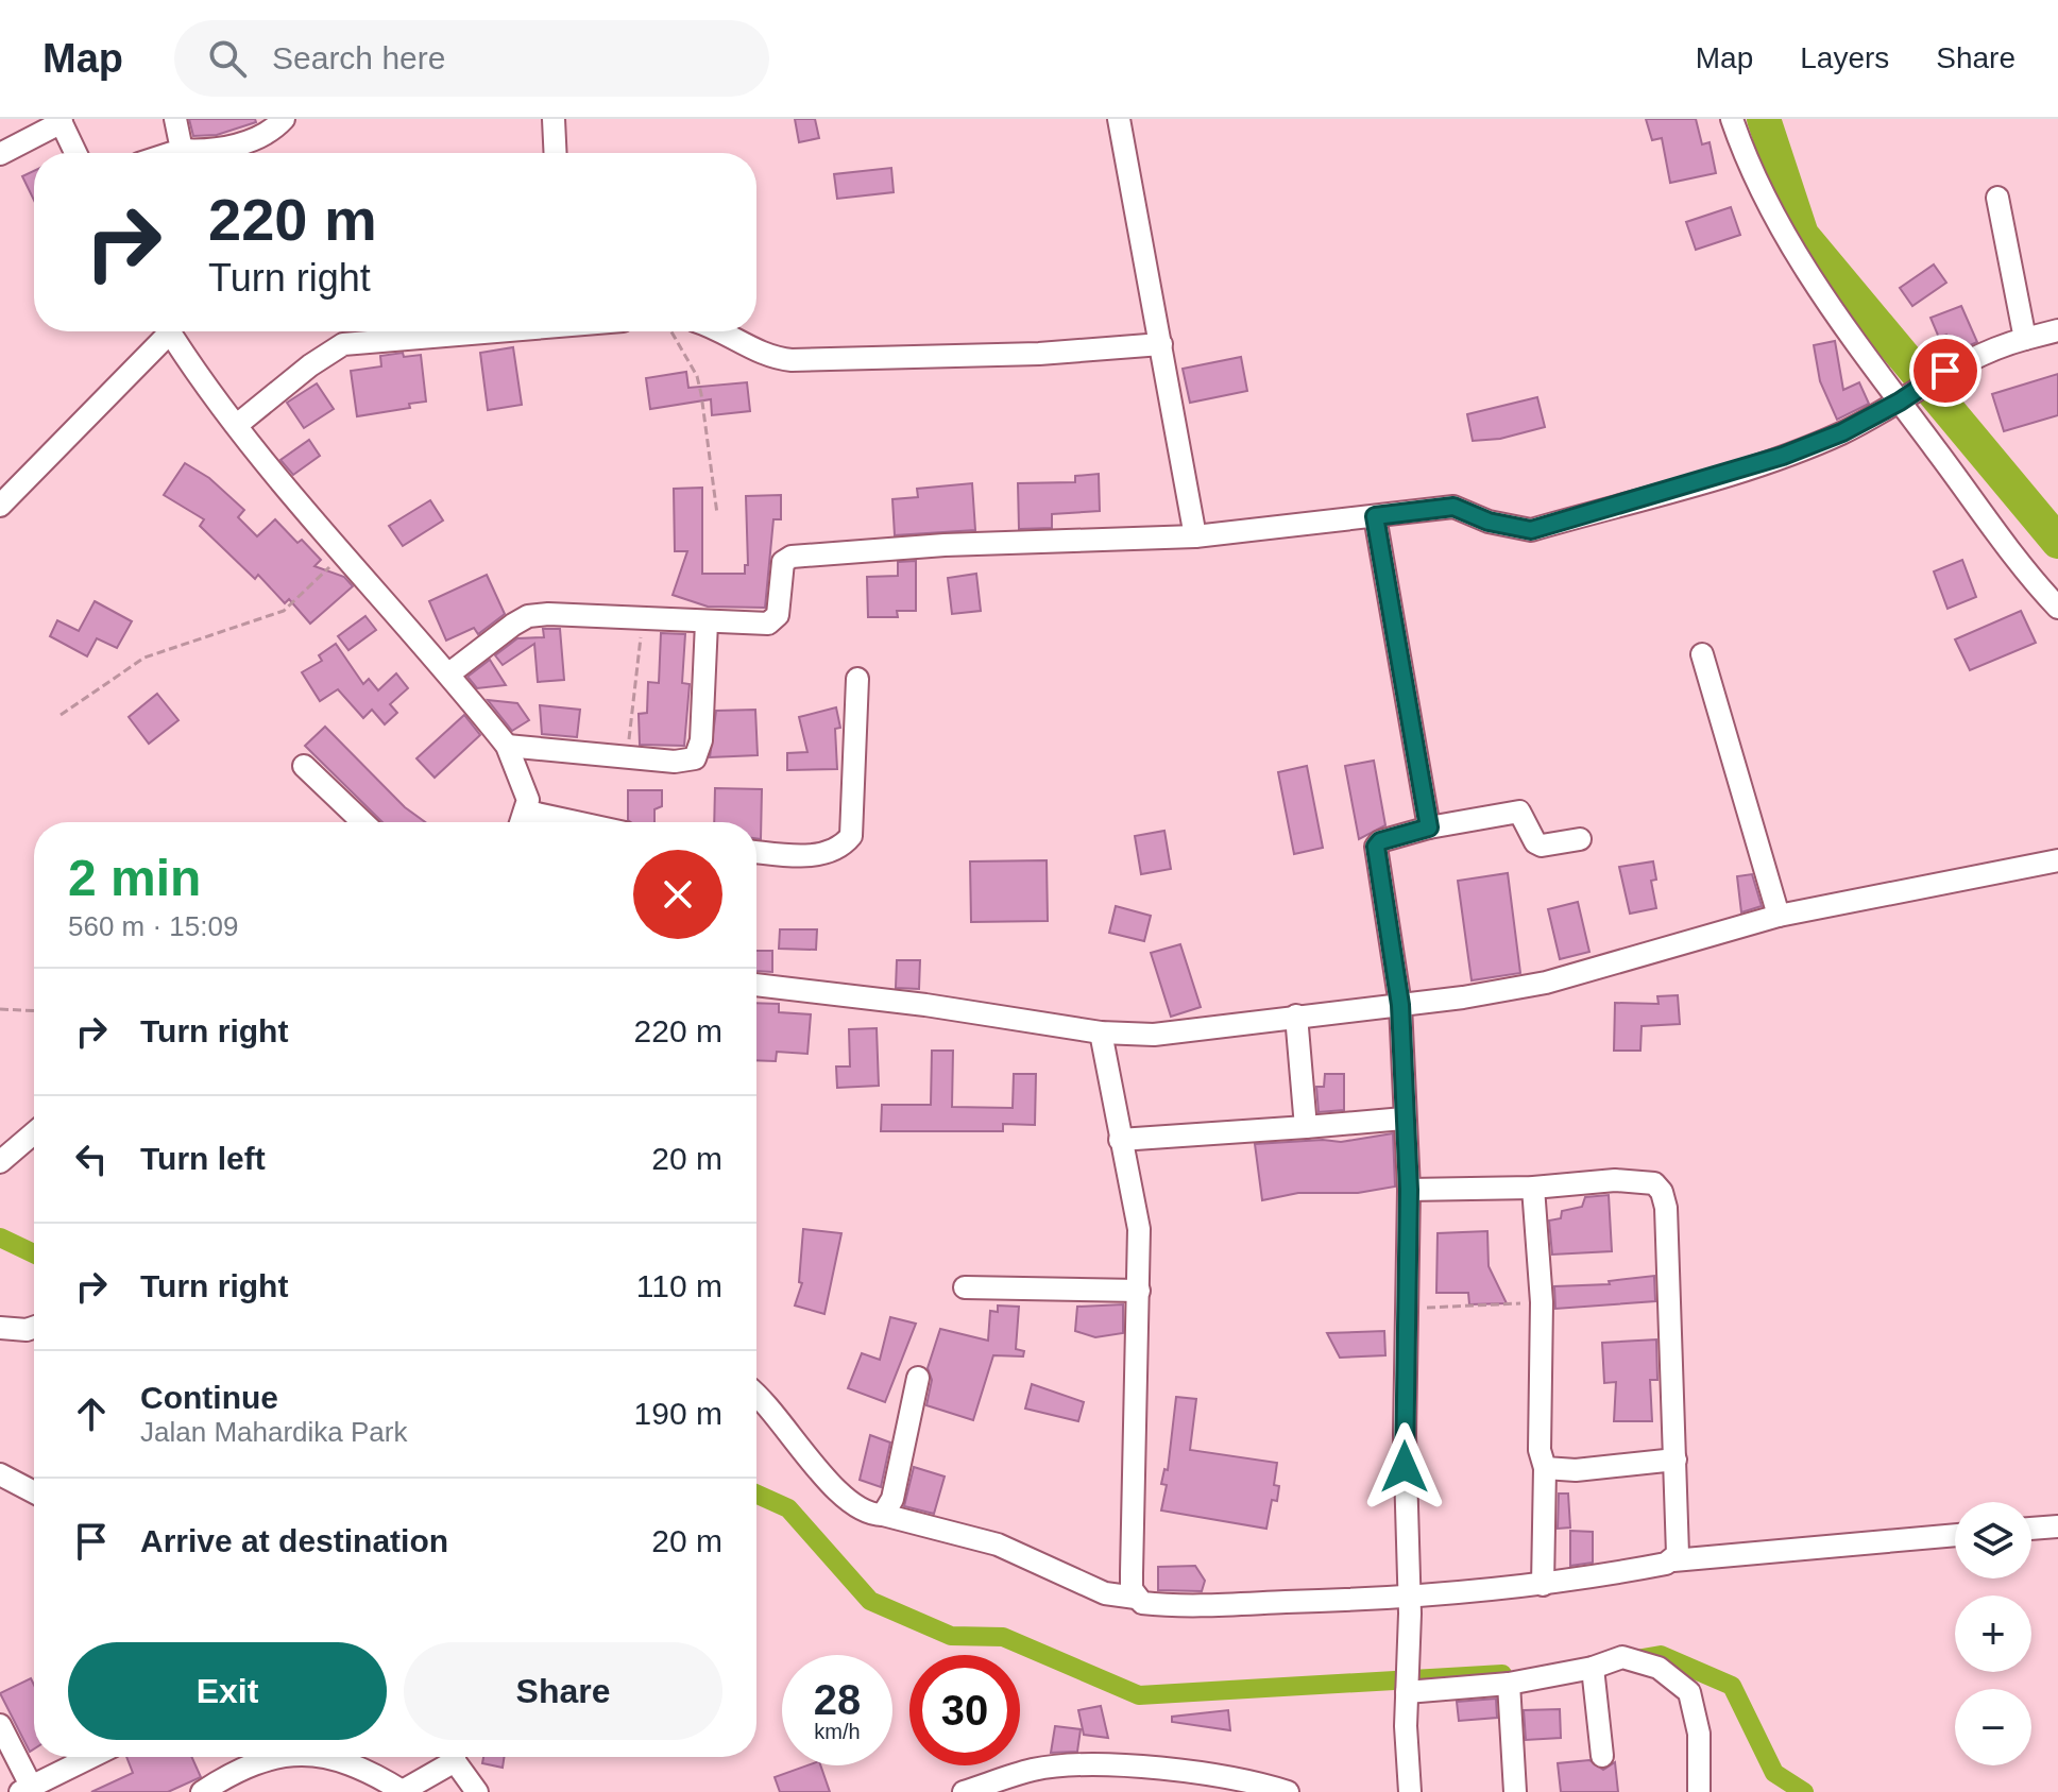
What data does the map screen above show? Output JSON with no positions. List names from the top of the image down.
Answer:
{
  "page": {
    "header": "Map",
    "search": "Search here",
    "nav": ["Map", "Layers", "Share"],
    "turn": ["220 m", "Turn right"],
    "heading": ["2 min", "560 m · 15:09"],
    "list": [
      {
        "name": "Turn right",
        "value": "220 m"
      },
      {
        "name": "Turn left",
        "value": "20 m"
      },
      {
        "name": "Turn right",
        "value": "110 m"
      },
      {
        "name": "Continue",
        "note": "Jalan Mahardika Park",
        "value": "190 m"
      },
      {
        "name": "Arrive at destination",
        "value": "20 m"
      }
    ],
    "map_buttons": ["+", "−"],
    "buttons": ["Exit", "Share"],
    "speed": "28 km/h",
    "limit": "30"
  }
}
